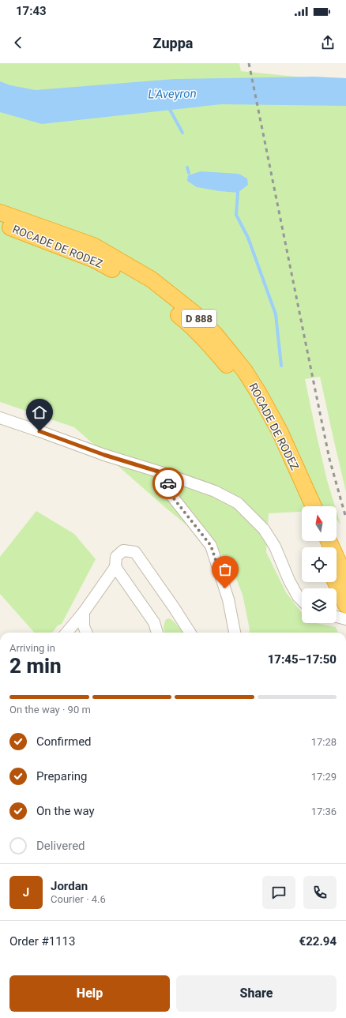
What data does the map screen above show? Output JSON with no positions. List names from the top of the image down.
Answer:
{
  "streets": {
    "highway": ["ROCADE DE RODEZ", "D 888"]
  },
  "water": ["L'Aveyron"],
  "north": "top",
  "page": {
    "status": "17:43",
    "header": "Zuppa",
    "heading": ["2 min", "Arriving in", "17:45–17:50"],
    "panel": [
      "Jordan",
      "Courier · 4.6",
      "Order #1113",
      "€22.94"
    ],
    "bar": "On the way · 90 m",
    "list": [
      ["Confirmed", "17:28"],
      ["Preparing", "17:29"],
      ["On the way", "17:36"],
      "Delivered"
    ],
    "round": "J",
    "buttons": ["Help", "Share"]
  }
}
